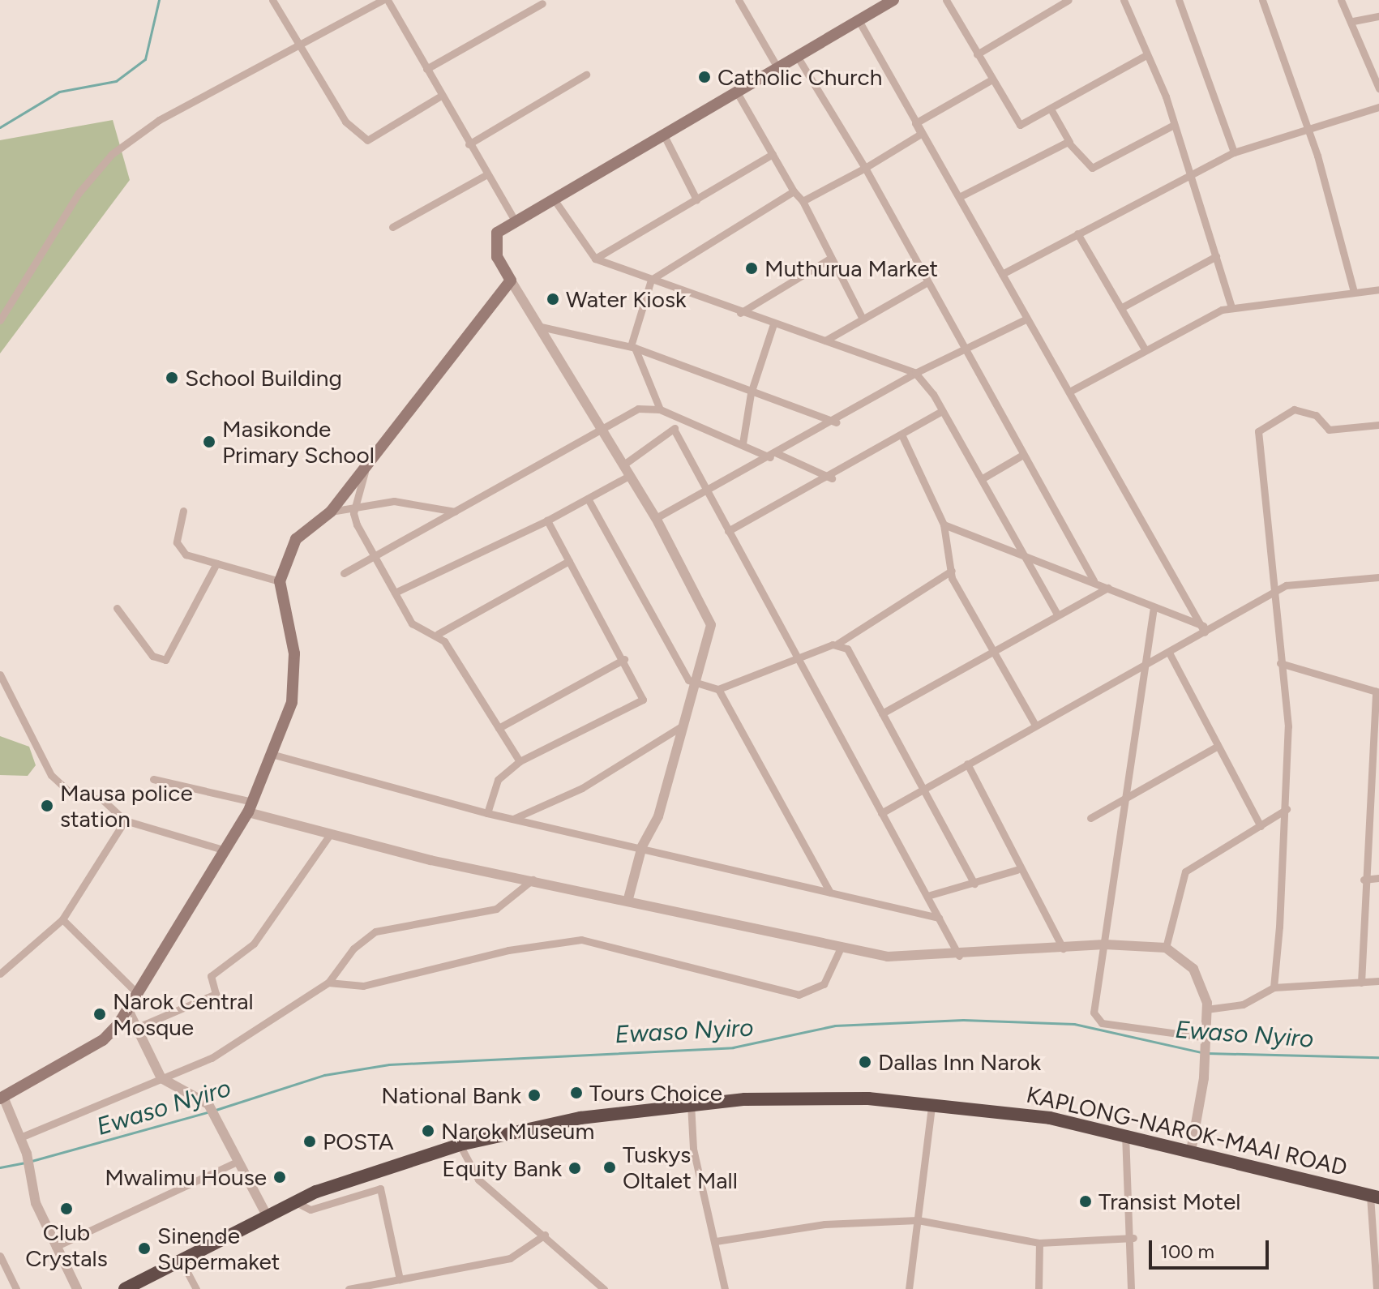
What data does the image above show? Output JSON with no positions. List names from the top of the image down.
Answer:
{
  "streets": {
    "highway": ["KAPLONG-NAROK-MAAI ROAD"]
  },
  "water": ["Ewaso Nyiro"],
  "places": [
    "Catholic Church",
    "Muthurua Market",
    "Water Kiosk",
    "School Building",
    "Masikonde Primary School",
    "Mausa police station",
    "Narok Central Mosque",
    "Dallas Inn Narok",
    "Tours Choice",
    "National Bank",
    "Narok Museum",
    "POSTA",
    "Tuskys Oltalet Mall",
    "Equity Bank",
    "Mwalimu House",
    "Transist Motel",
    "Club Crystals",
    "Sinende Supermaket"
  ],
  "scale_bar": "100 m"
}
